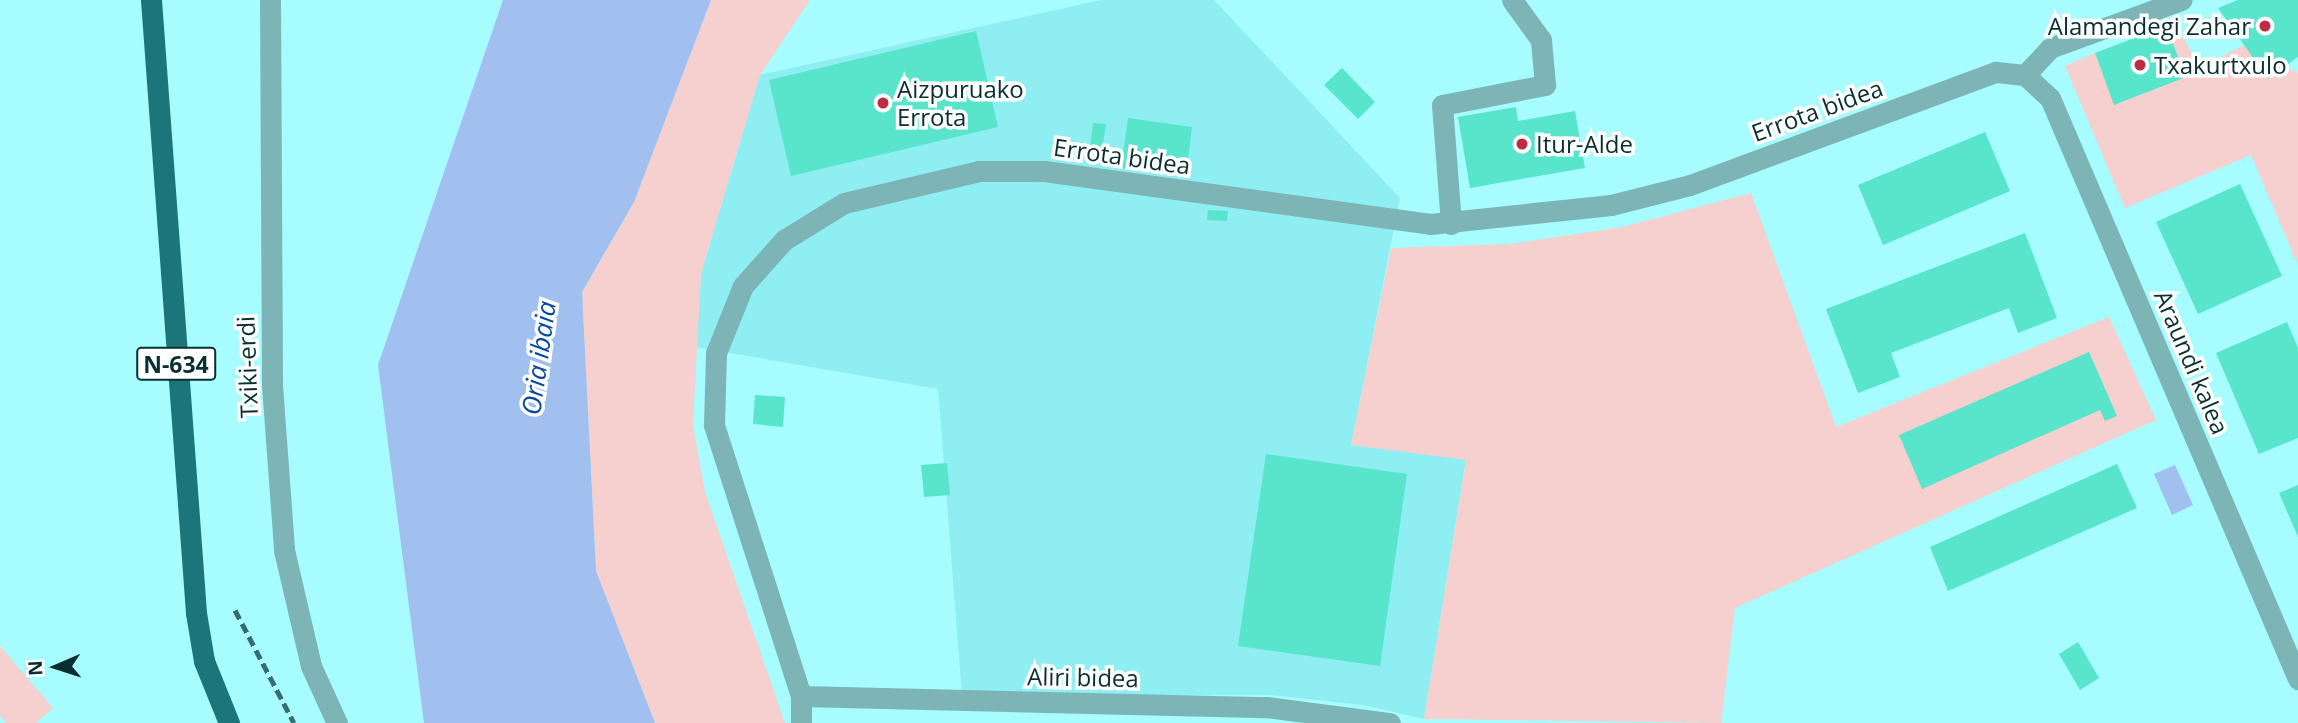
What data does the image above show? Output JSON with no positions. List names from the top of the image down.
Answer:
{
  "streets": {
    "highway": ["N-634"],
    "street": [
      "Errota bidea",
      "Araundi kalea",
      "Txiki-erdi",
      "Aliri bidea"
    ]
  },
  "crossings": [
    ["Errota bidea", "Araundi kalea"],
    ["Errota bidea", "Aliri bidea"]
  ],
  "water": ["Oria ibaia"],
  "places": [
    "Alamandegi Zahar",
    "Txakurtxulo",
    "Aizpuruako Errota",
    "Itur-Alde"
  ],
  "north": "left"
}
